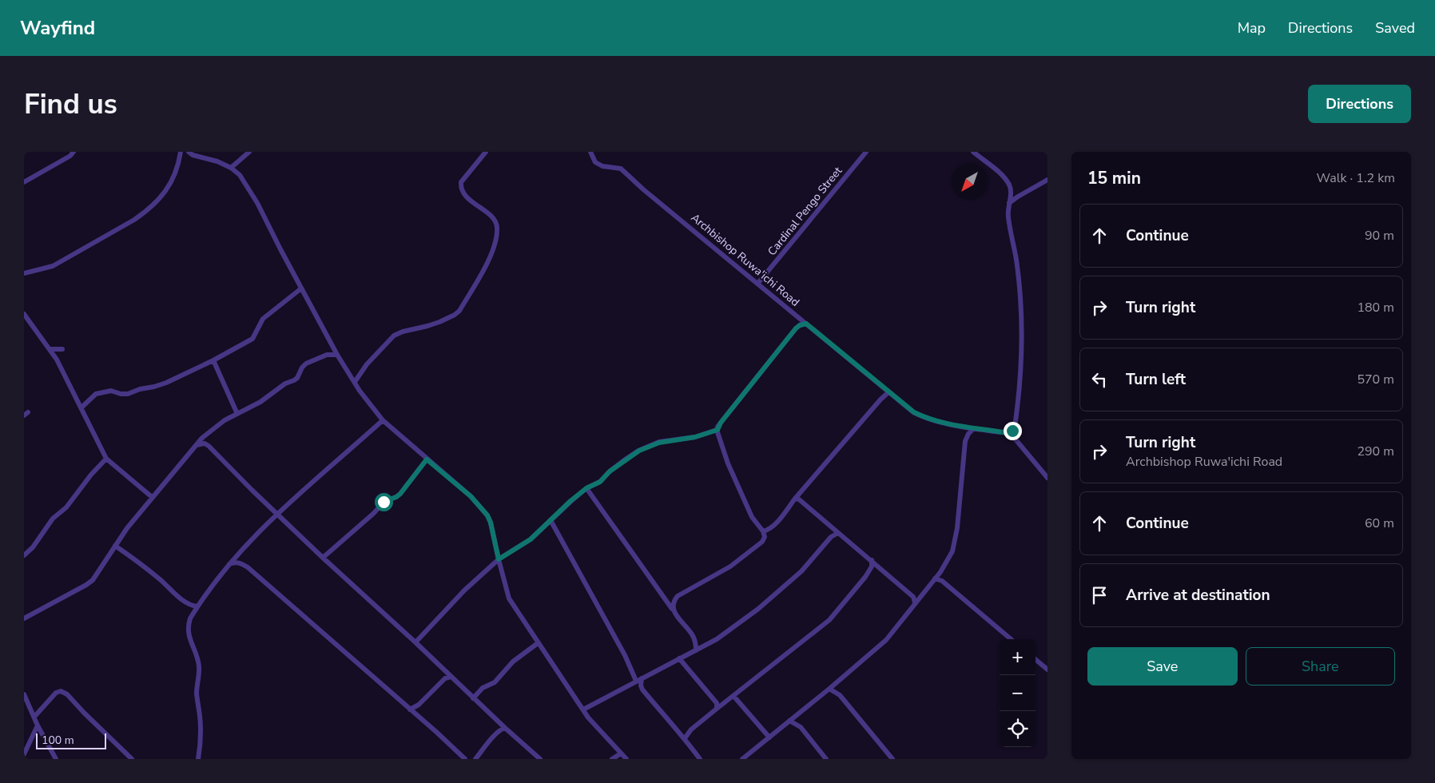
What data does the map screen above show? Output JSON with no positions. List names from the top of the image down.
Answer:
{
  "streets": {
    "street": ["Cardinal Pengo Street", "Archbishop Ruwa'ichi Road"]
  },
  "crossings": [
    ["Cardinal Pengo Street", "Archbishop Ruwa'ichi Road"]
  ],
  "scale_bar": "100 m",
  "north": "bottom left",
  "page": {
    "header": "Wayfind",
    "nav": ["Map", "Directions", "Saved"],
    "buttons": [
      "Directions",
      ["Save", "Share"]
    ],
    "title": "Find us",
    "heading": ["15 min", "Walk · 1.2 km"],
    "list": [
      ["Continue", "90 m"],
      ["Turn right", "180 m"],
      ["Turn left", "570 m"],
      ["Turn right", "Archbishop Ruwa'ichi Road", "290 m"],
      ["Continue", "60 m"],
      "Arrive at destination"
    ],
    "map_buttons": ["+", "−"],
    "scale": "100 m"
  }
}
